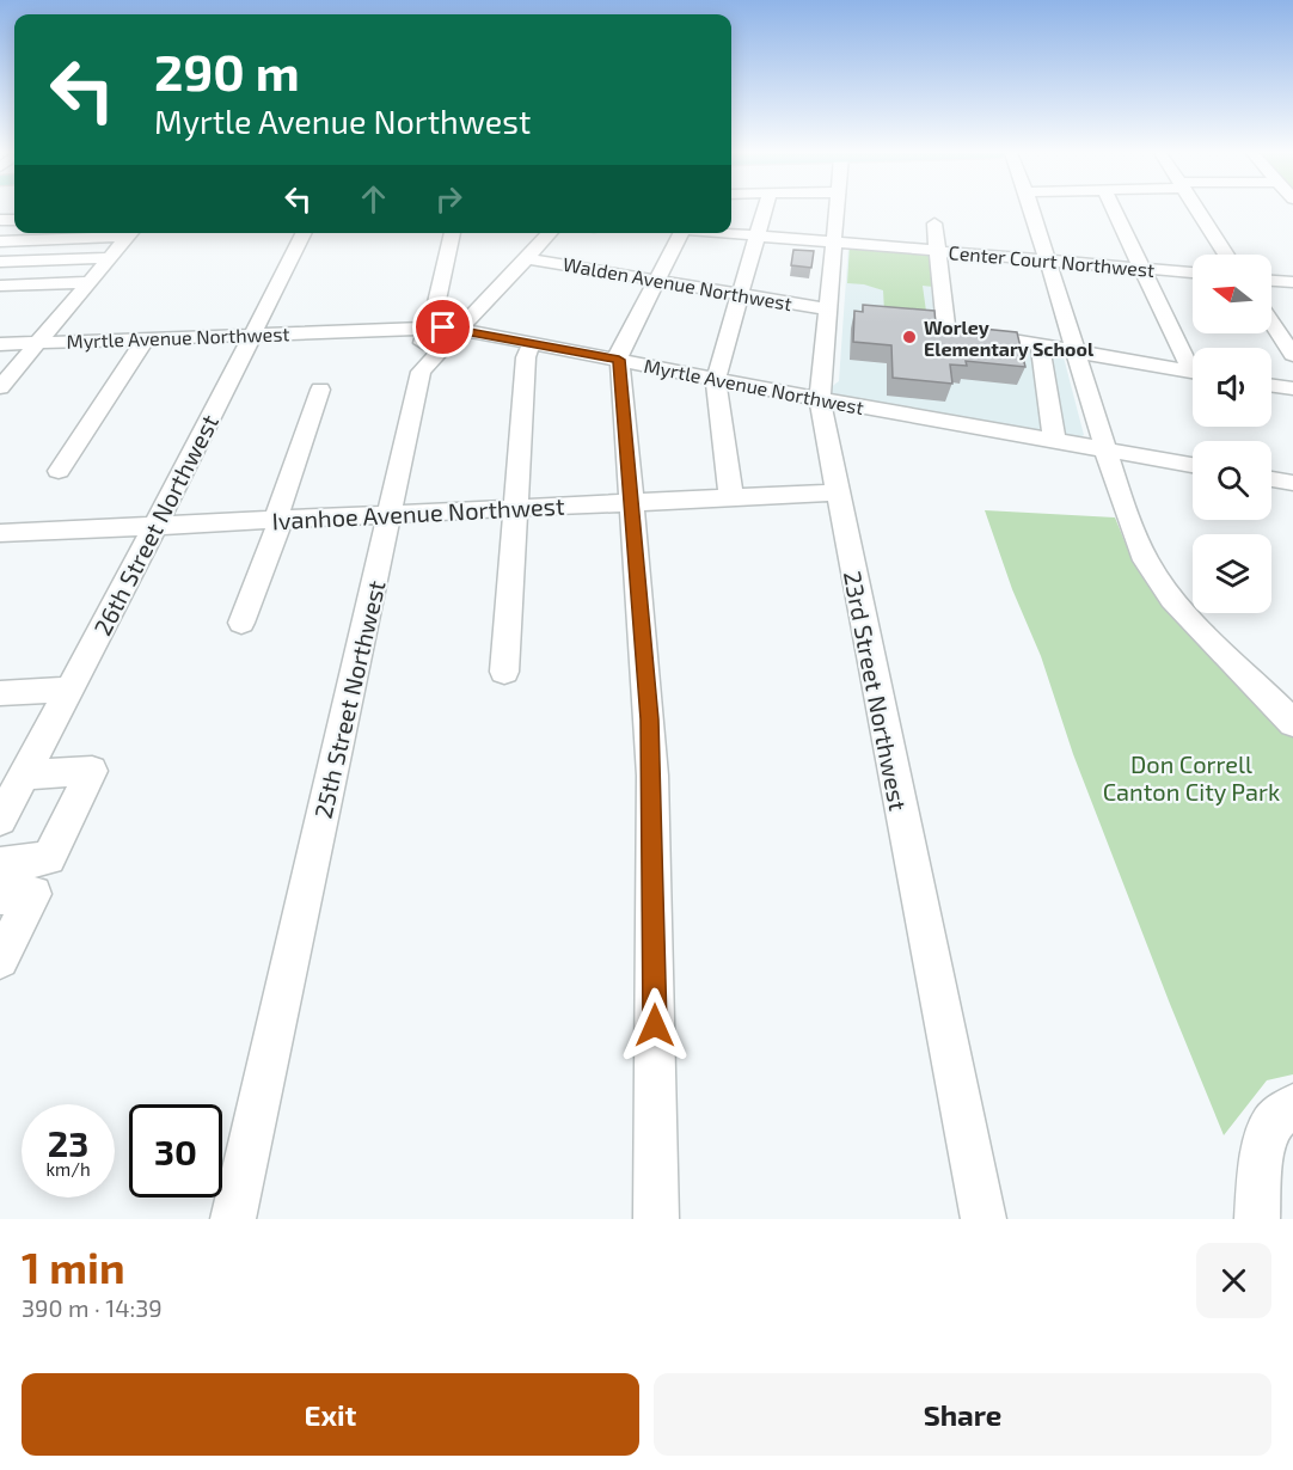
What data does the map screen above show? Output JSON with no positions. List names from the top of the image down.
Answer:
{
  "streets": {
    "street": [
      "Center Court Northwest",
      "Walden Avenue Northwest",
      "Myrtle Avenue Northwest",
      "Ivanhoe Avenue Northwest",
      "26th Street Northwest",
      "23rd Street Northwest",
      "25th Street Northwest"
    ]
  },
  "crossings": [
    ["Center Court Northwest", "23rd Street Northwest"],
    ["Walden Avenue Northwest", "23rd Street Northwest"],
    ["Walden Avenue Northwest", "25th Street Northwest"],
    ["Myrtle Avenue Northwest", "26th Street Northwest"],
    ["Myrtle Avenue Northwest", "23rd Street Northwest"],
    ["Myrtle Avenue Northwest", "25th Street Northwest"],
    ["Ivanhoe Avenue Northwest", "26th Street Northwest"],
    ["Ivanhoe Avenue Northwest", "23rd Street Northwest"],
    ["Ivanhoe Avenue Northwest", "25th Street Northwest"]
  ],
  "parks": ["Don Correll Canton City Park"],
  "places": ["Worley Elementary School"],
  "north": "left",
  "page": {
    "turn": ["290 m", "Myrtle Avenue Northwest"],
    "speed": "23 km/h",
    "limit": "30",
    "heading": ["1 min", "390 m · 14:39"],
    "buttons": ["Exit", "Share"]
  }
}
